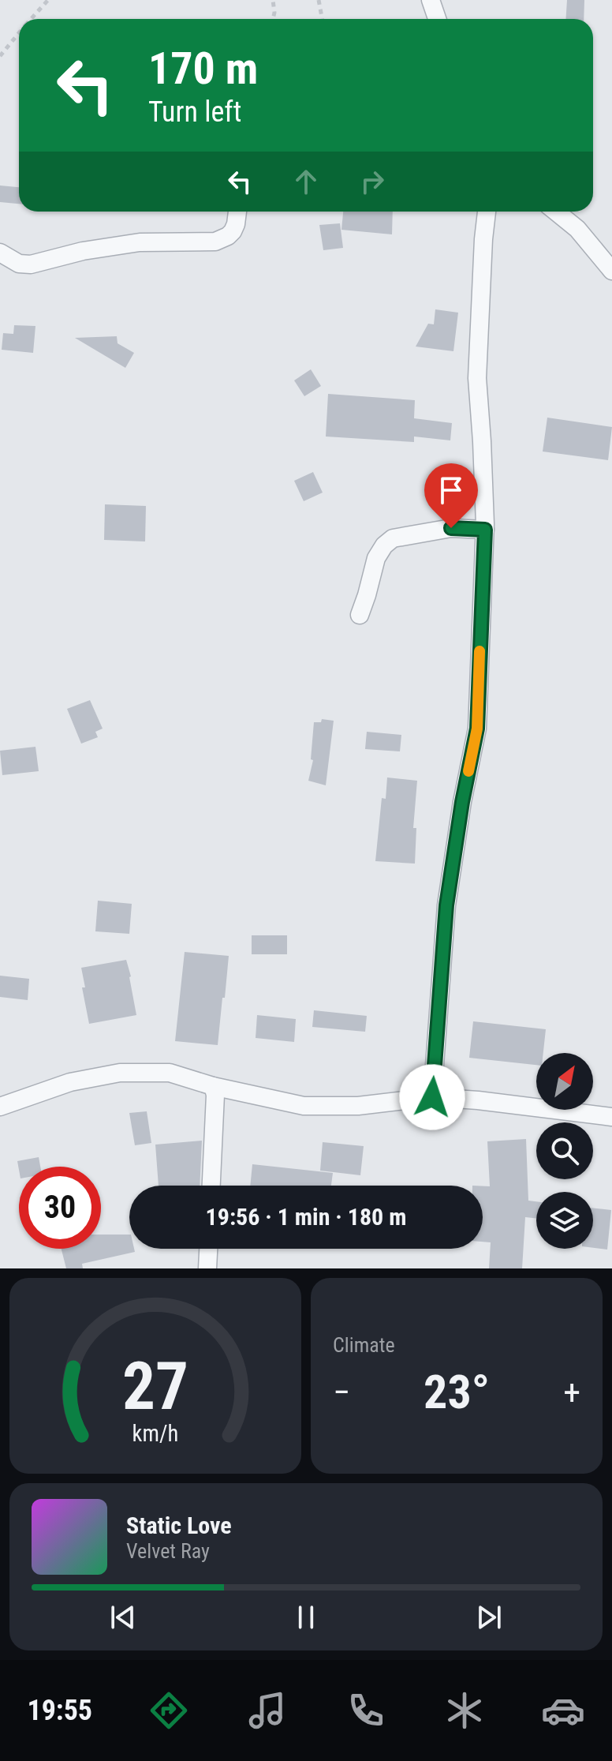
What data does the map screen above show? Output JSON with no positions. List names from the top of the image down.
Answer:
{
  "north": "top right",
  "page": {
    "turn": ["170 m", "Turn left"],
    "limit": "30",
    "trip": "19:56 · 1 min · 180 m",
    "tile": "Climate",
    "heat": ["−", "23°", "+"],
    "song": ["Static Love", "Velvet Ray"],
    "tabs": "19:55",
    "gauge": ["27", "km/h"]
  }
}
